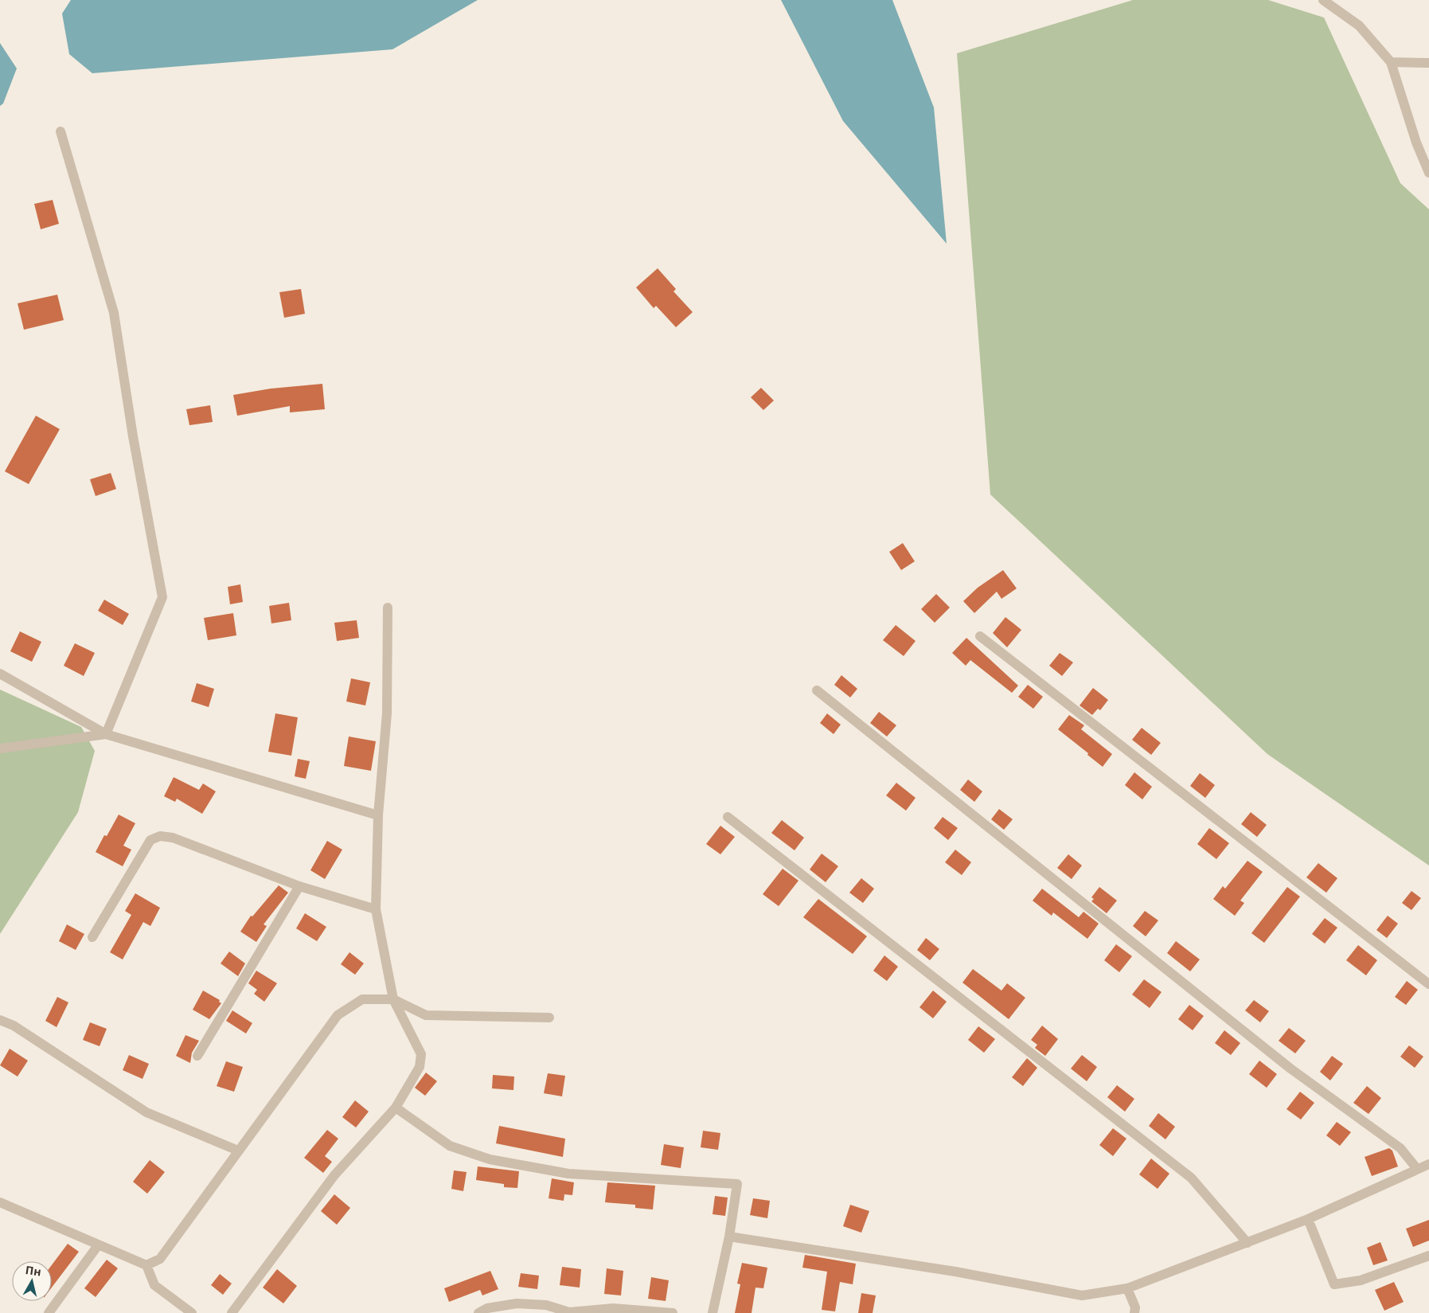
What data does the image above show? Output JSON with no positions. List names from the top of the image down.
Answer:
{
  "north": "top"
}
